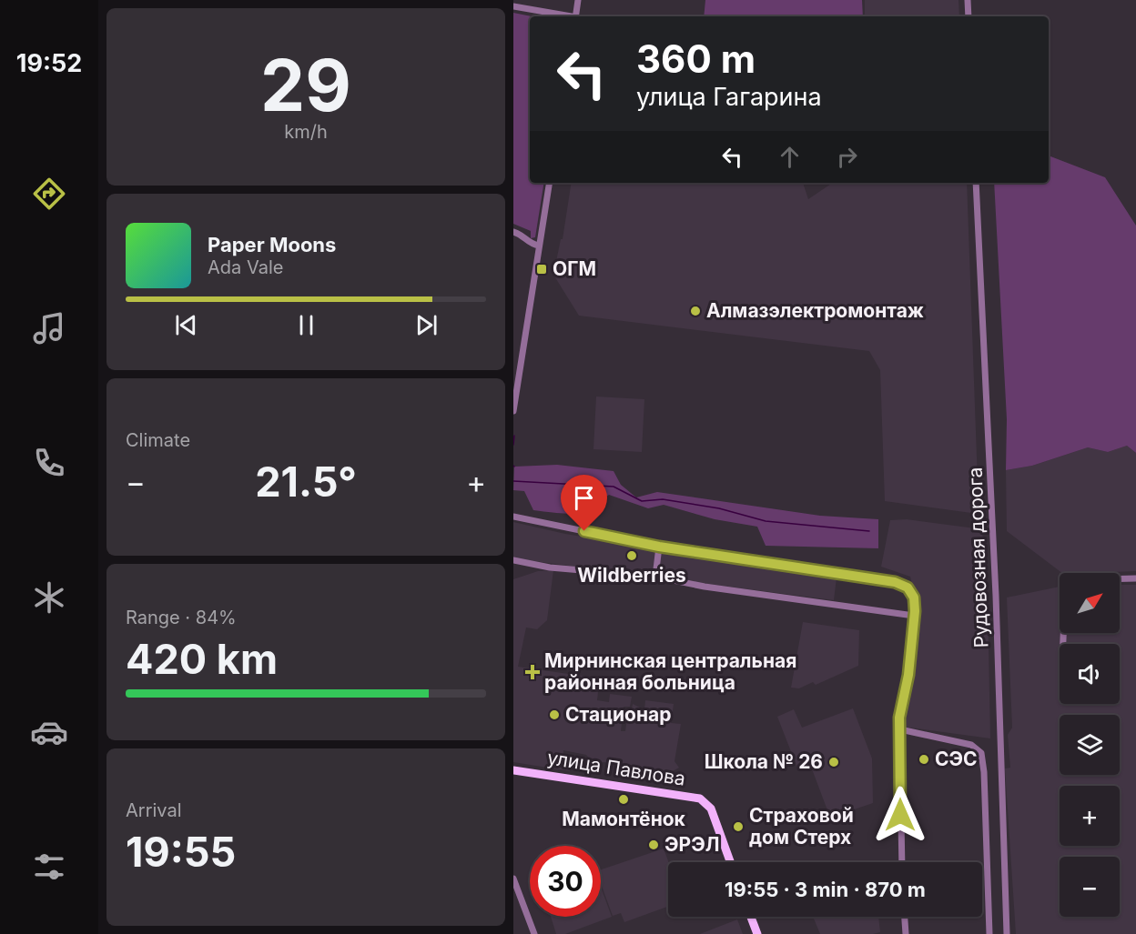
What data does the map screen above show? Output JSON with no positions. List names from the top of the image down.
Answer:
{
  "streets": {
    "main road": ["улица Павлова"],
    "street": ["Рудовозная дорога"]
  },
  "places": {
    "transit": ["ОГМ"],
    "other": [
      "Алмазэлектромонтаж",
      "Wildberries",
      "Стационар",
      "СЭС",
      "Школа № 26",
      "Мамонтёнок",
      "Страховой дом Стерх",
      "ЭРЭЛ"
    ],
    "health": ["Мирнинская центральная районная больница"]
  },
  "north": "top right",
  "page": {
    "tabs": "19:52",
    "tile": [
      ["29", "km/h"],
      "Climate",
      ["Range · 84%", "420 km"],
      ["Arrival", "19:55"]
    ],
    "turn": ["360 m", "улица Гагарина"],
    "song": ["Paper Moons", "Ada Vale"],
    "heat": ["−", "21.5°", "+"],
    "map_buttons": ["+", "−"],
    "limit": "30",
    "trip": "19:55 · 3 min · 870 m"
  }
}
